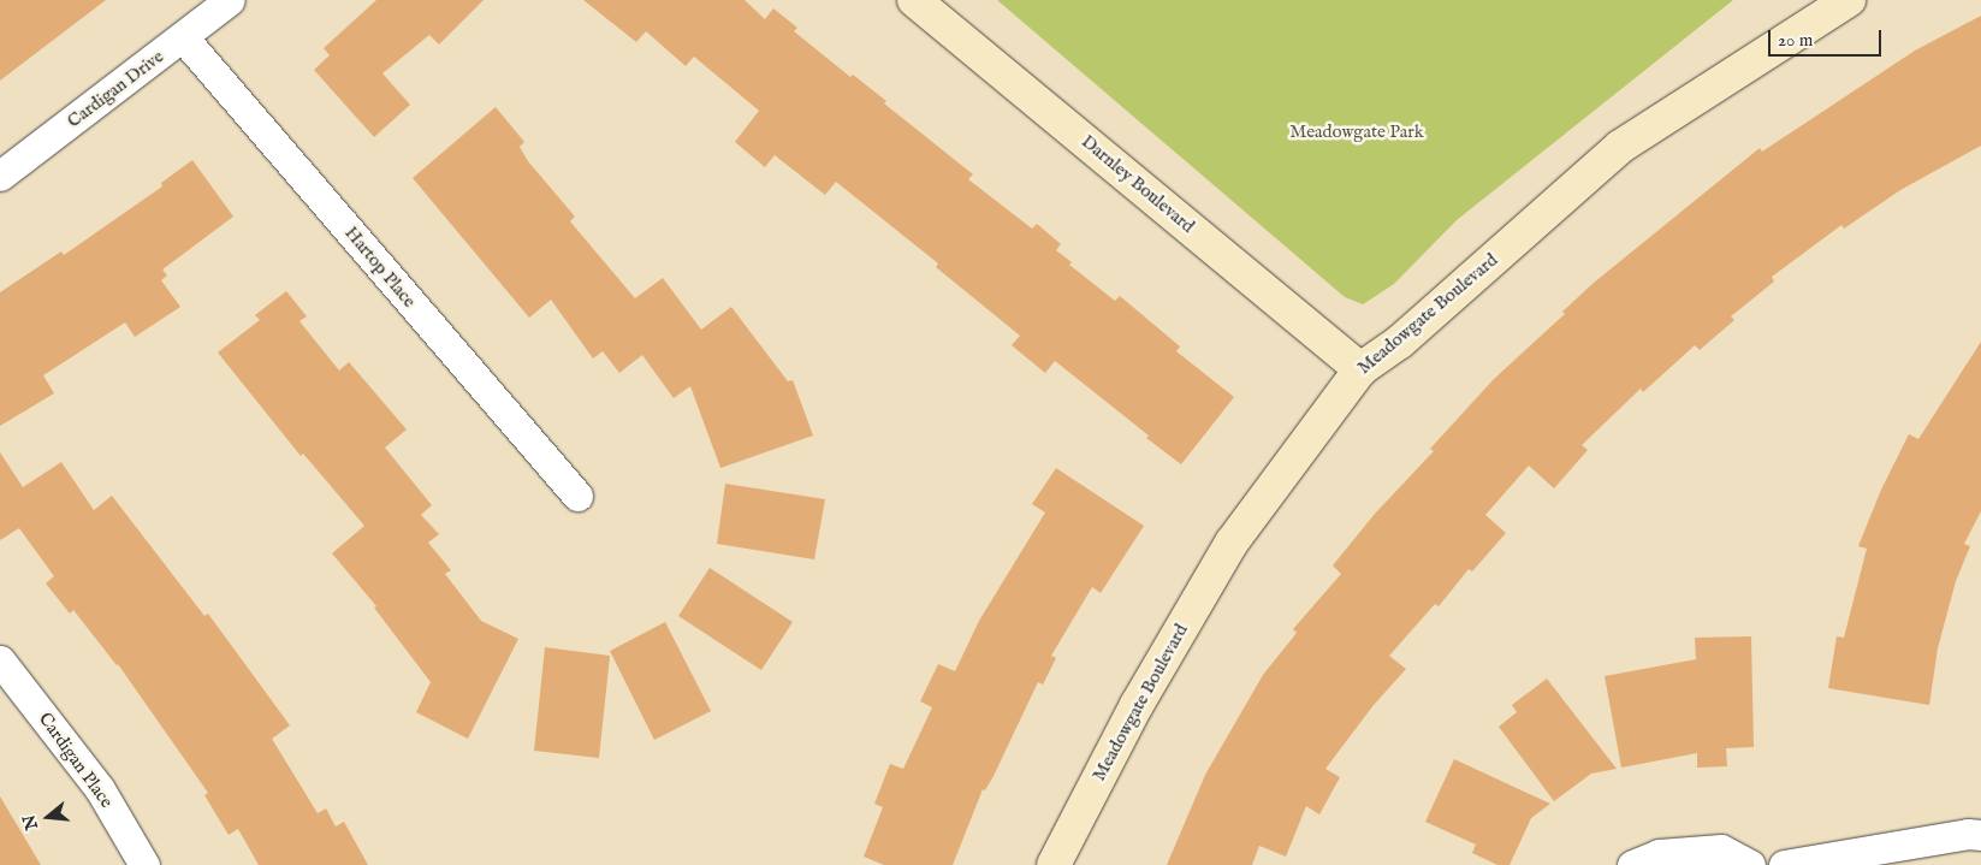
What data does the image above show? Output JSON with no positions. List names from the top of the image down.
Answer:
{
  "streets": {
    "street": [
      "Cardigan Drive",
      "Darnley Boulevard",
      "Hartop Place",
      "Meadowgate Boulevard",
      "Cardigan Place"
    ]
  },
  "crossings": [
    ["Cardigan Drive", "Hartop Place"],
    ["Darnley Boulevard", "Meadowgate Boulevard"]
  ],
  "parks": ["Meadowgate Park"],
  "scale_bar": "20 m",
  "north": "left"
}
